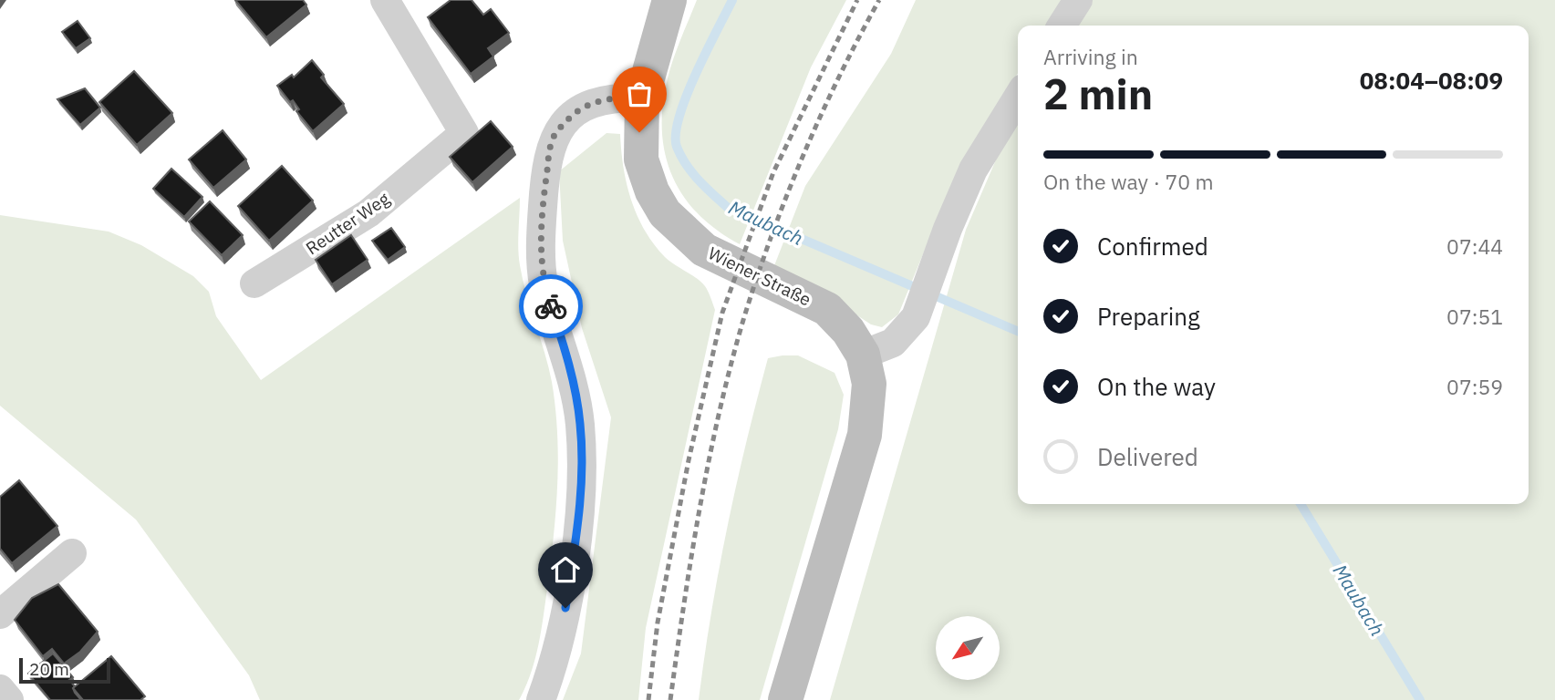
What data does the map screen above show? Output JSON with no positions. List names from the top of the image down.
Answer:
{
  "streets": {
    "street": ["Reutter Weg", "Wiener Straße"]
  },
  "water": ["Maubach"],
  "scale_bar": "20 m",
  "north": "bottom left",
  "page": {
    "heading": ["2 min", "Arriving in", "08:04–08:09"],
    "bar": "On the way · 70 m",
    "list": [
      ["Confirmed", "07:44"],
      ["Preparing", "07:51"],
      ["On the way", "07:59"],
      "Delivered"
    ],
    "scale": "20 m"
  }
}
